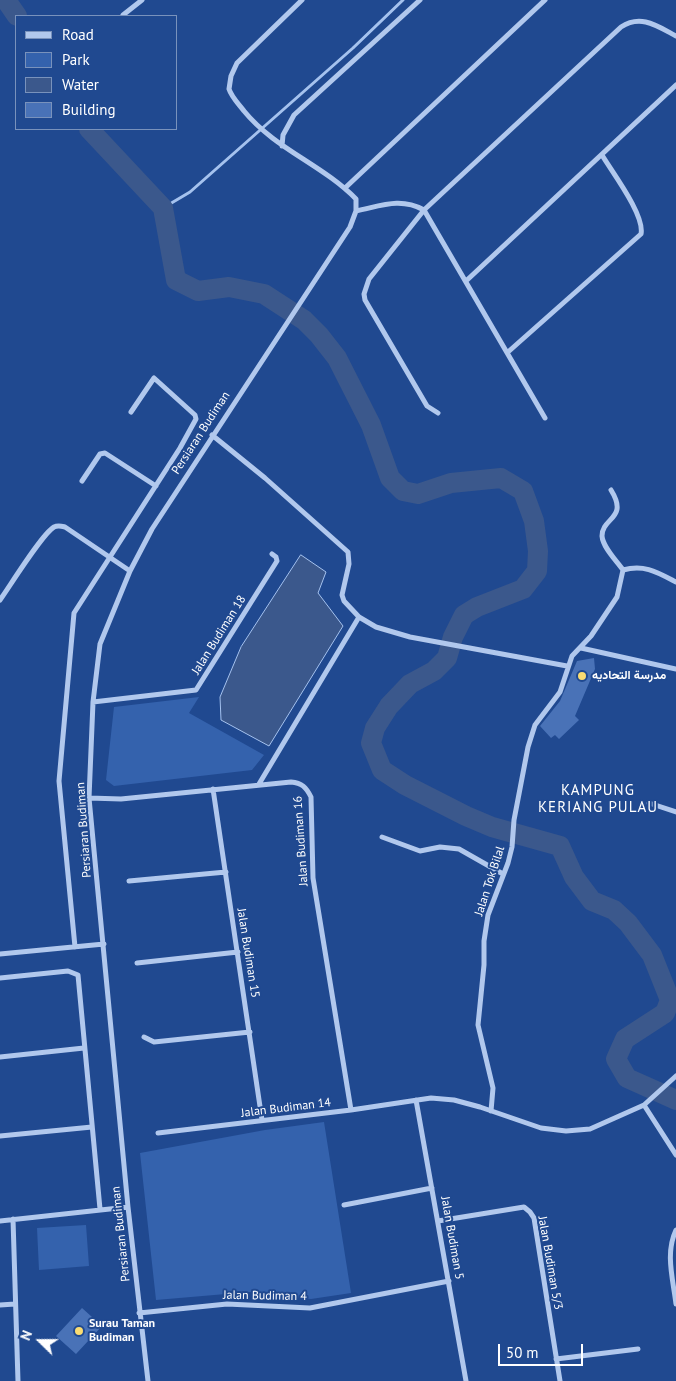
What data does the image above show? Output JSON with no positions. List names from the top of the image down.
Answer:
{
  "streets": {
    "street": [
      "Persiaran Budiman",
      "Jalan Budiman 18",
      "Jalan Budiman 16",
      "Jalan Tok Bilal",
      "Jalan Budiman 15",
      "Jalan Budiman 14",
      "Jalan Budiman 5",
      "Jalan Budiman 5/3",
      "Jalan Budiman 4"
    ]
  },
  "crossings": [
    ["Persiaran Budiman", "Jalan Budiman 18"],
    ["Persiaran Budiman", "Jalan Budiman 16"],
    ["Persiaran Budiman", "Jalan Budiman 4"],
    ["Jalan Budiman 16", "Jalan Budiman 15"],
    ["Jalan Budiman 16", "Jalan Budiman 14"],
    ["Jalan Tok Bilal", "Jalan Budiman 14"],
    ["Jalan Budiman 15", "Jalan Budiman 14"],
    ["Jalan Budiman 14", "Jalan Budiman 5"],
    ["Jalan Budiman 5", "Jalan Budiman 5/3"],
    ["Jalan Budiman 5", "Jalan Budiman 4"]
  ],
  "districts": ["KAMPUNG KERIANG PULAU"],
  "places": ["مدرسة التحاديه", "Surau Taman Budiman"],
  "legend": [
    "Road",
    "Park",
    "Water",
    "Building"
  ],
  "scale_bar": "50 m",
  "north": "left"
}
